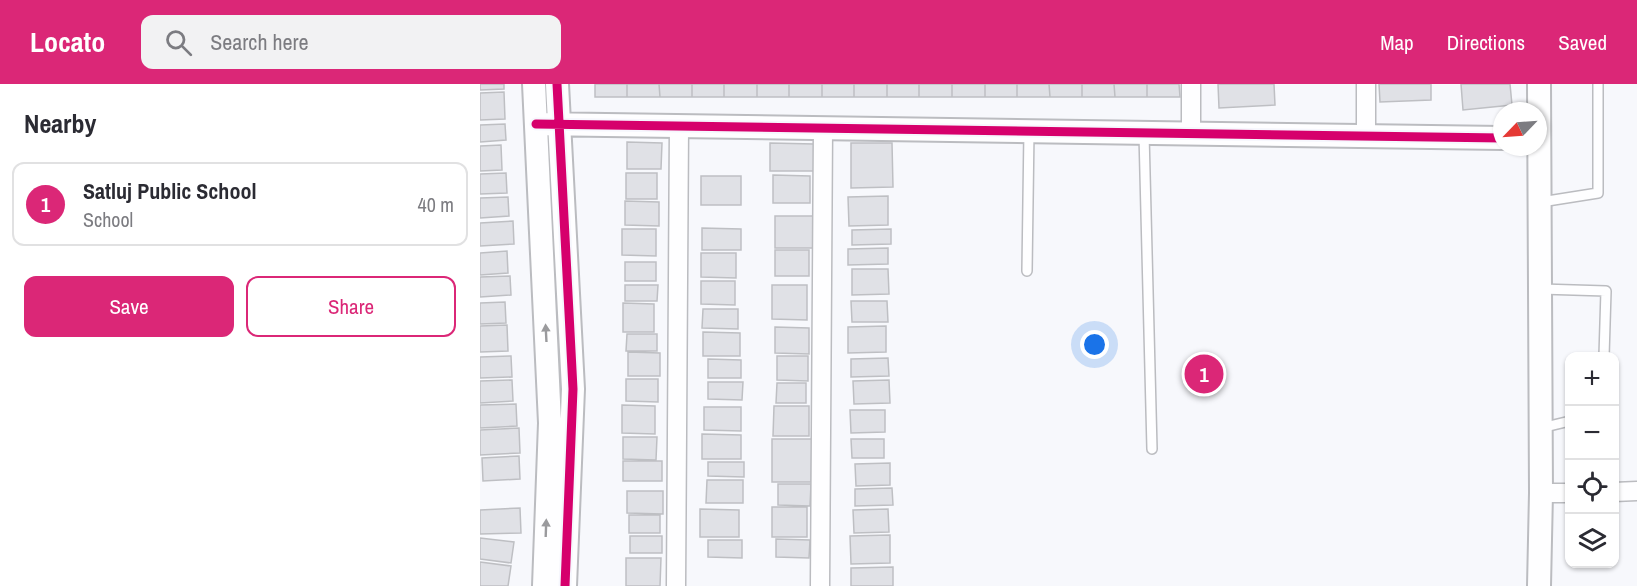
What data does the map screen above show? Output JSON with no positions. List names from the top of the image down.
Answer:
{
  "north": "bottom left",
  "page": {
    "header": "Locato",
    "search": "Search here",
    "nav": ["Map", "Directions", "Saved"],
    "heading": "Nearby",
    "list": [
      {
        "mark": "1",
        "name": "Satluj Public School",
        "note": "School",
        "value": "40 m"
      }
    ],
    "buttons": ["Save", "Share"],
    "map_buttons": ["+", "−"],
    "pins": "1"
  }
}
